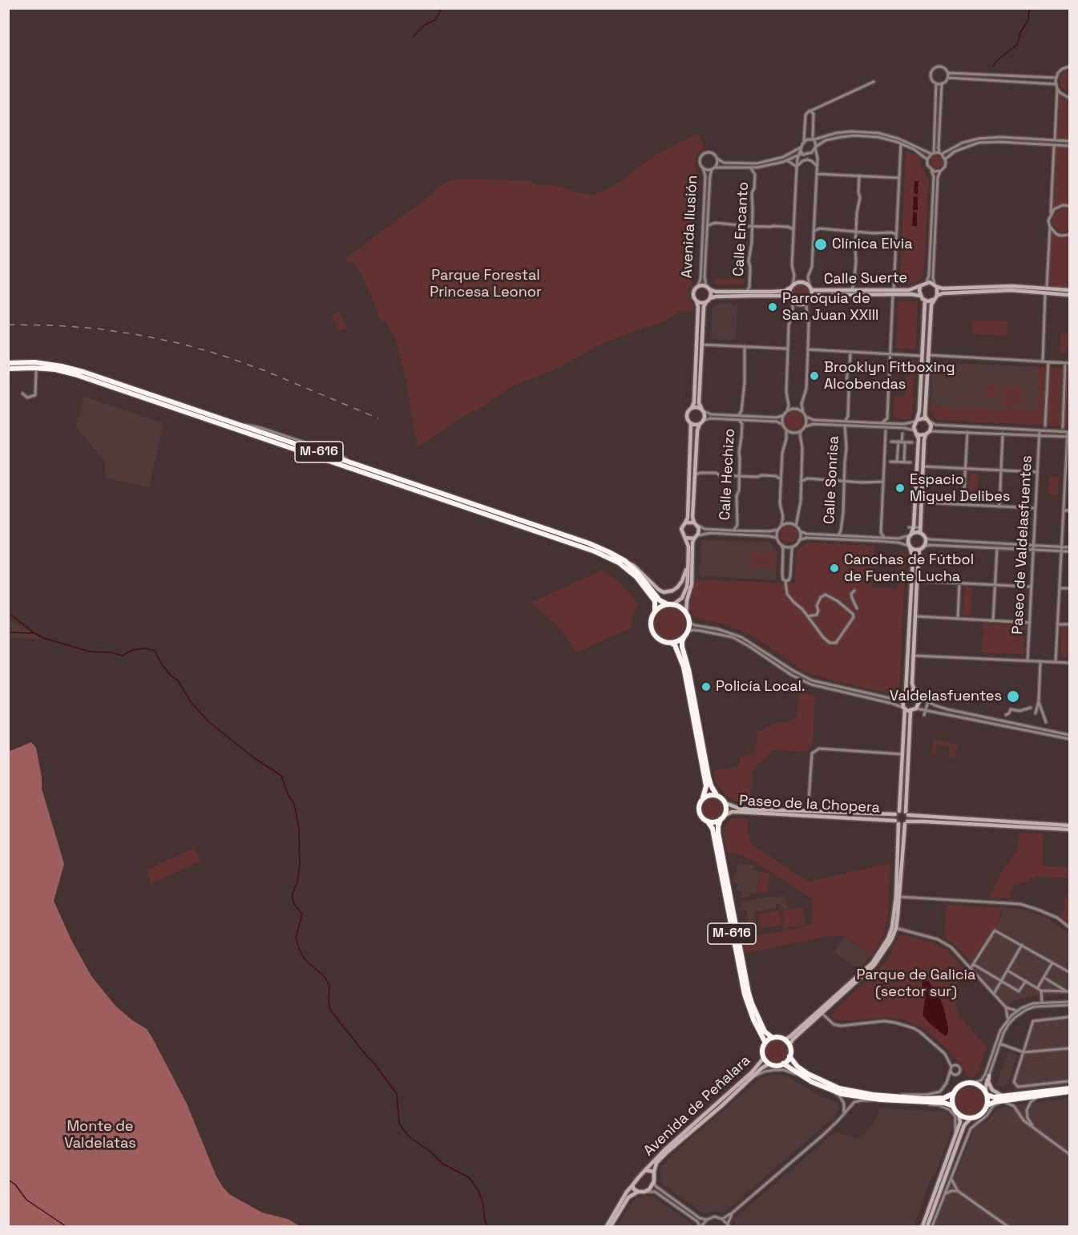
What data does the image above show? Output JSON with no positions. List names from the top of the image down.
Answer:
{
  "streets": {
    "highway": ["M-616"],
    "main road": ["Calle Suerte", "Paseo de la Chopera", "Avenida de Peñalara"],
    "street": [
      "Avenida Ilusión",
      "Calle Encanto",
      "Calle Hechizo",
      "Calle Sonrisa",
      "Paseo de Valdelasfuentes"
    ]
  },
  "crossings": [
    ["M-616", "Paseo de la Chopera"],
    ["M-616", "Avenida de Peñalara"]
  ],
  "parks": ["Parque Forestal Princesa Leonor", "Parque de Galicia (sector sur)", "Monte de Valdelatas"],
  "places": [
    "Clínica Elvia",
    "Parroquia de San Juan XXIII",
    "Brooklyn Fitboxing Alcobendas",
    "Espacio Miguel Delibes",
    "Canchas de Fútbol de Fuente Lucha",
    "Policía Local.",
    "Valdelasfuentes"
  ]
}
